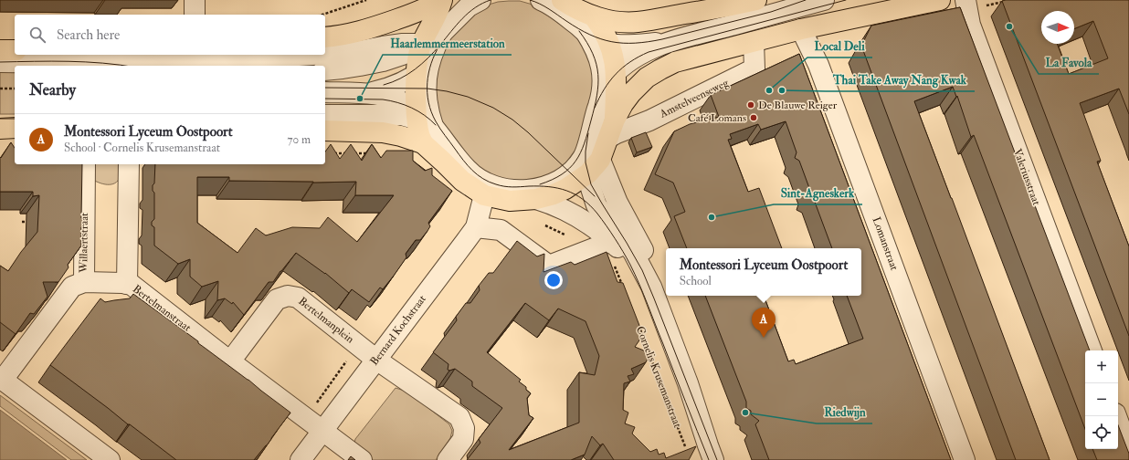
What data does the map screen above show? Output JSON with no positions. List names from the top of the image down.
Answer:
{
  "streets": {
    "street": [
      "Amstelveenseweg",
      "Valeriusstraat",
      "Willaertstraat",
      "Lomanstraat",
      "Bertelmanstraat",
      "Bertelmanplein",
      "Bernard Kochstraat",
      "Cornelis Krusemanstraat"
    ]
  },
  "crossings": [
    ["Willaertstraat", "Bertelmanstraat"],
    ["Bertelmanstraat", "Bertelmanplein"],
    ["Bertelmanplein", "Bernard Kochstraat"]
  ],
  "places": [
    "La Favola",
    "Local Deli",
    "Thai Take Away Nang Kwak",
    "Haarlemmermeerstation",
    "De Blauwe Reiger",
    "Café Lomans",
    "Sint-Agneskerk",
    "Riedwijn"
  ],
  "north": "right",
  "page": {
    "search": "Search here",
    "heading": "Nearby",
    "list": [
      {
        "mark": "A",
        "name": "Montessori Lyceum Oostpoort",
        "note": "School · Cornelis Krusemanstraat",
        "value": "70 m"
      }
    ],
    "popup": ["Montessori Lyceum Oostpoort", "School"],
    "pins": "A",
    "map_buttons": ["+", "−"]
  }
}
